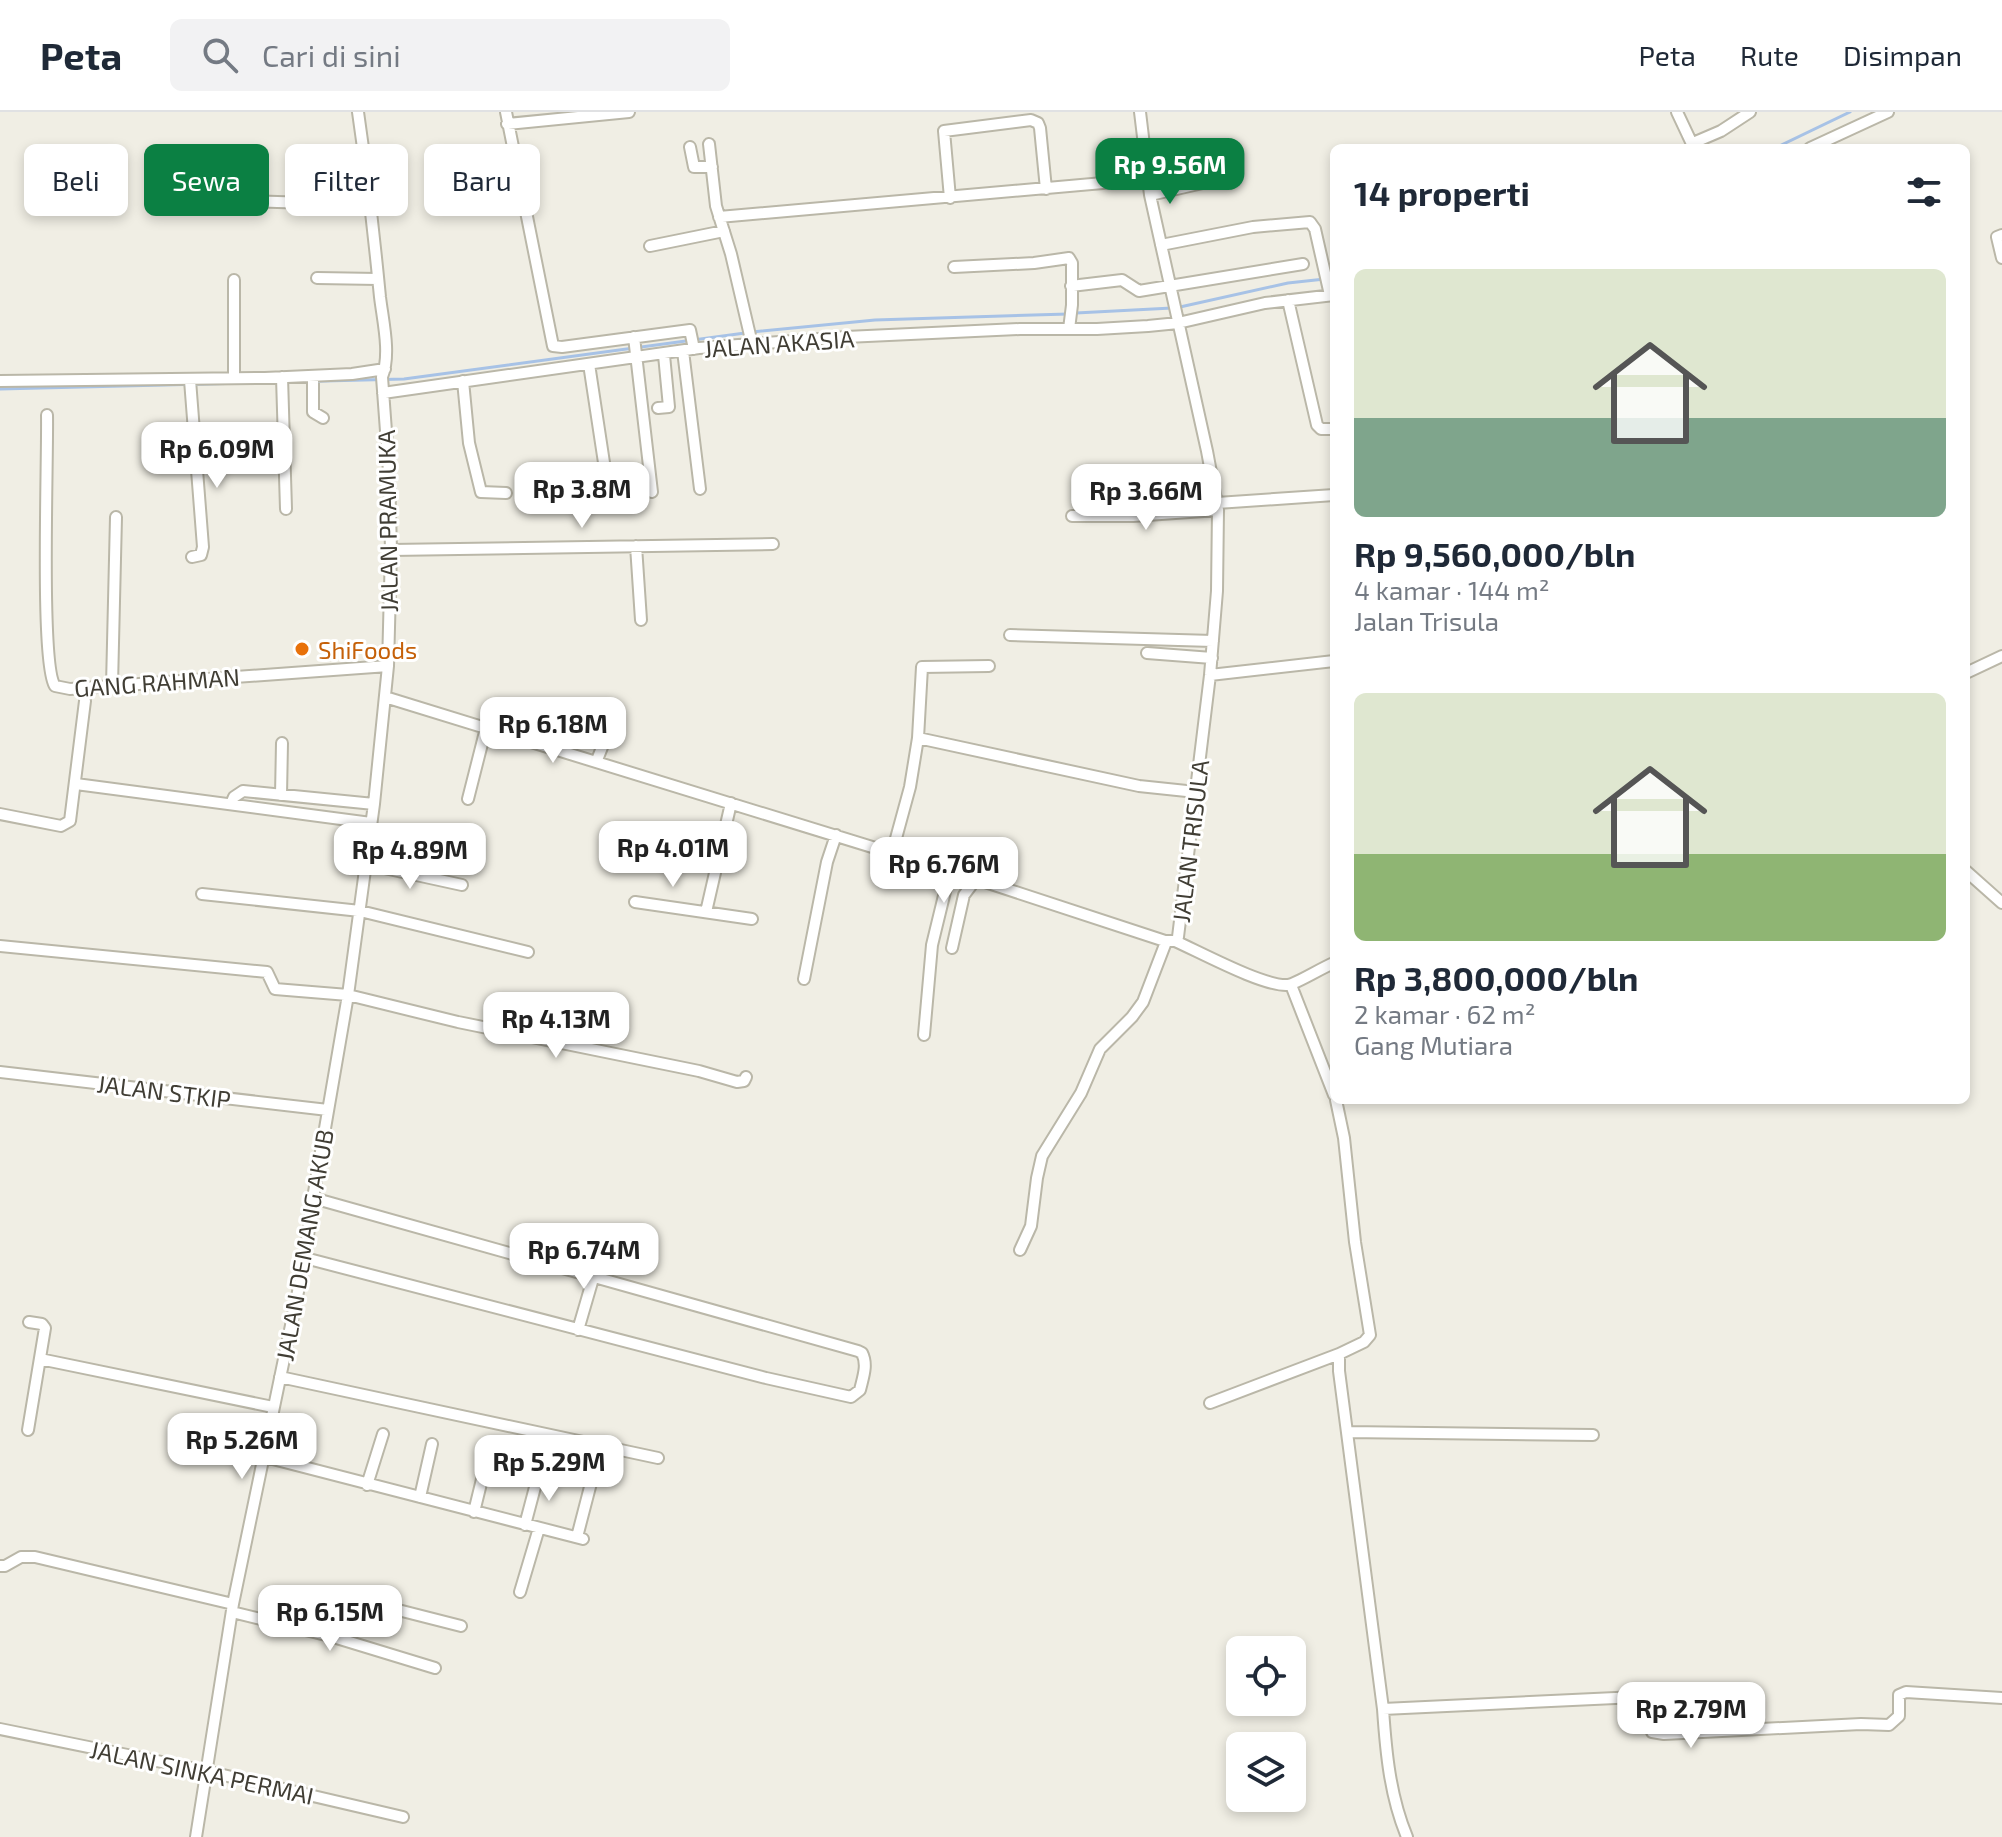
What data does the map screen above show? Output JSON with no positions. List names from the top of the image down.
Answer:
{
  "streets": {
    "street": [
      "JALAN AKASIA",
      "JALAN PRAMUKA",
      "GANG RAHMAN",
      "JALAN TRISULA",
      "JALAN STKIP",
      "JALAN DEMANG AKUB",
      "JALAN SINKA PERMAI"
    ]
  },
  "crossings": [
    ["JALAN AKASIA", "JALAN PRAMUKA"],
    ["JALAN AKASIA", "JALAN TRISULA"],
    ["JALAN PRAMUKA", "GANG RAHMAN"],
    ["JALAN PRAMUKA", "JALAN TRISULA"],
    ["JALAN PRAMUKA", "JALAN DEMANG AKUB"],
    ["JALAN TRISULA", "JALAN DEMANG AKUB"],
    ["JALAN STKIP", "JALAN DEMANG AKUB"],
    ["JALAN DEMANG AKUB", "JALAN SINKA PERMAI"]
  ],
  "places": ["ShiFoods"],
  "page": {
    "header": "Peta",
    "search": "Cari di sini",
    "nav": ["Peta", "Rute", "Disimpan"],
    "price": [
      "Rp 9.56M",
      "Rp 6.09M",
      "Rp 3.8M",
      "Rp 3.66M",
      "Rp 6.18M",
      "Rp 4.01M",
      "Rp 4.89M",
      "Rp 6.76M",
      "Rp 4.13M",
      "Rp 6.74M",
      "Rp 5.26M",
      "Rp 5.29M",
      "Rp 6.15M",
      "Rp 2.79M"
    ],
    "chip": [
      "Beli",
      "Sewa",
      "Filter",
      "Baru"
    ],
    "heading": "14 properti",
    "list": [
      {
        "name": "Rp 9,560,000/bln",
        "note": "4 kamar · 144 m² · Jalan Trisula"
      },
      {
        "name": "Rp 3,800,000/bln",
        "note": "2 kamar · 62 m² · Gang Mutiara"
      }
    ]
  }
}
